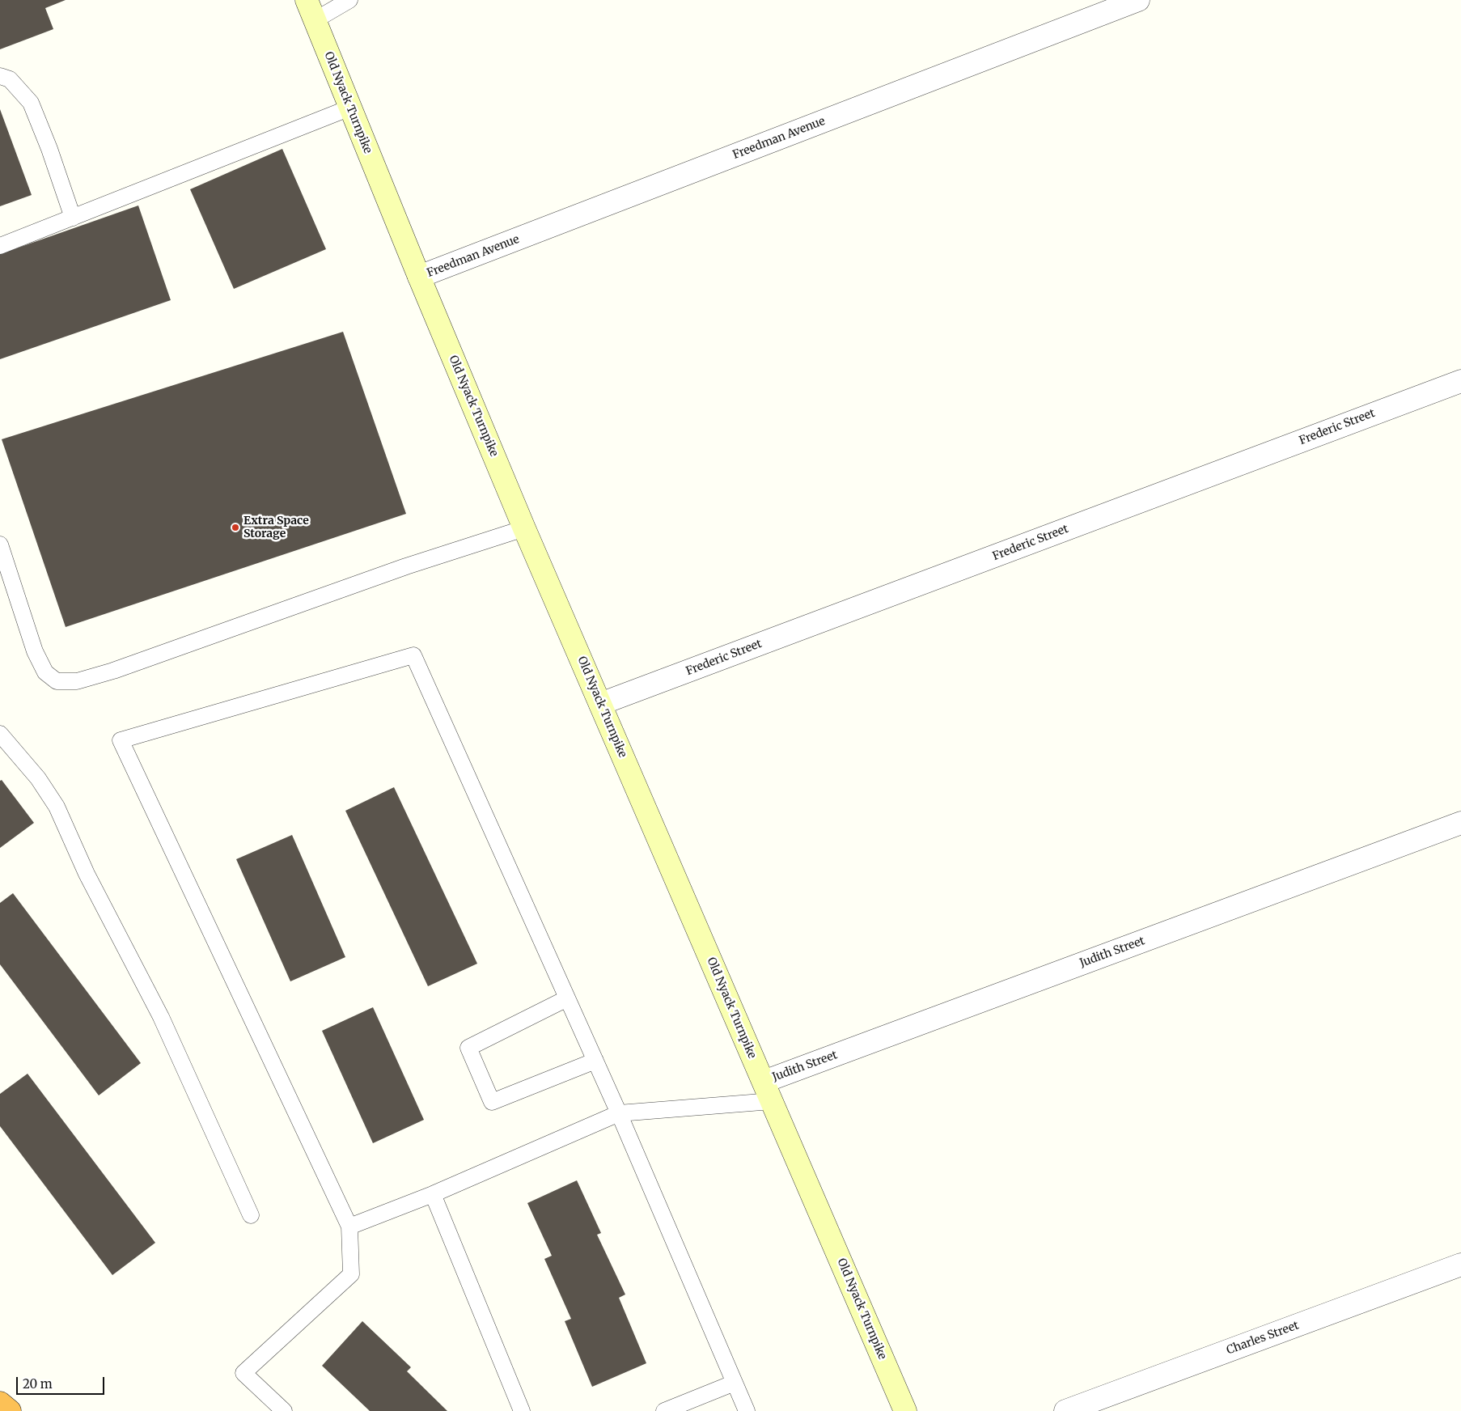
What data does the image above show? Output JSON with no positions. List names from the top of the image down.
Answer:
{
  "streets": {
    "street": [
      "Old Nyack Turnpike",
      "Freedman Avenue",
      "Frederic Street",
      "Judith Street",
      "Charles Street"
    ]
  },
  "crossings": [
    ["Old Nyack Turnpike", "Freedman Avenue"],
    ["Old Nyack Turnpike", "Frederic Street"],
    ["Old Nyack Turnpike", "Judith Street"]
  ],
  "places": ["Extra Space Storage"],
  "scale_bar": "20 m"
}
